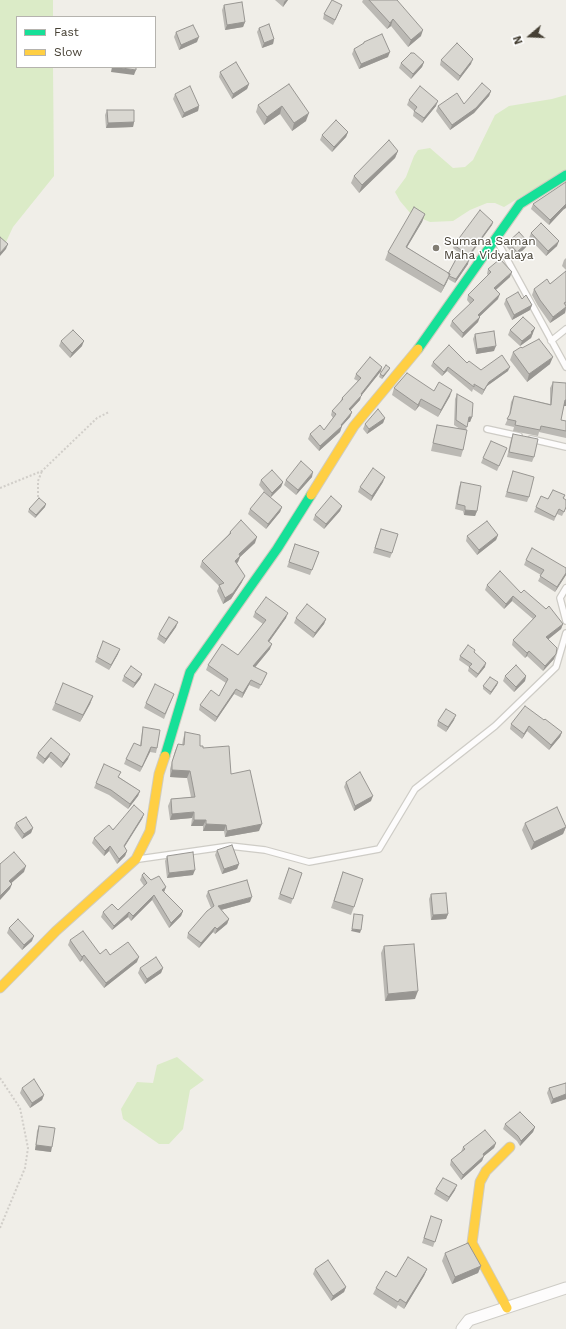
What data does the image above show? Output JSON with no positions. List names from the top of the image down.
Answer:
{
  "places": ["Sumana Saman Maha Vidyalaya"],
  "legend": ["Fast", "Slow"],
  "north": "left"
}
